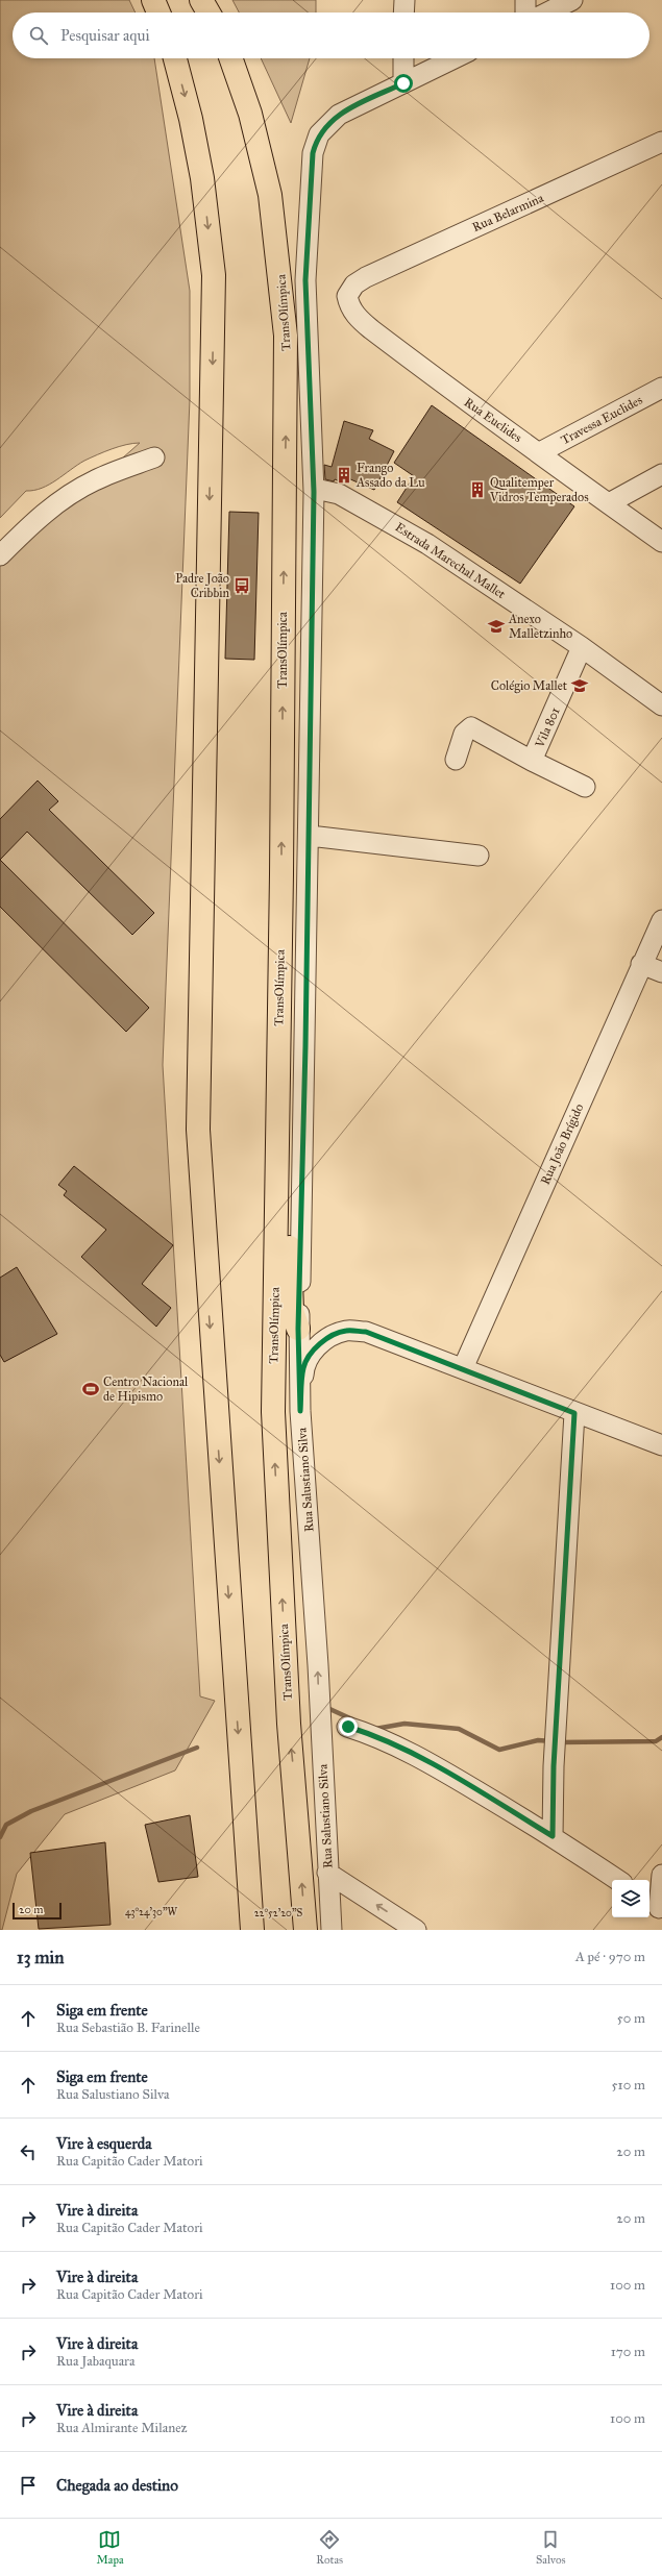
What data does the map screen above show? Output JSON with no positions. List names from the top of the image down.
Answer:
{
  "streets": {
    "highway": ["TransOlímpica"],
    "street": [
      "Rua Belarmina",
      "Rua Euclides",
      "Travessa Euclides",
      "Estrada Marechal Mallet",
      "Vila 801",
      "Rua João Brígido",
      "Rua Salustiano Silva"
    ]
  },
  "crossings": [
    ["Rua Belarmina", "Rua Euclides"],
    ["Rua Euclides", "Travessa Euclides"],
    ["Estrada Marechal Mallet", "Vila 801"],
    ["Estrada Marechal Mallet", "Rua Salustiano Silva"]
  ],
  "places": {
    "building": ["Frango Assado da Lu", "Qualitemper Vidros Temperados"],
    "bus stop": ["Padre João Cribbin"],
    "school or university": ["Anexo Malletzinho", "Colégio Mallet"],
    "sports": ["Centro Nacional de Hipismo"]
  },
  "scale_bar": "20 m",
  "page": {
    "search": "Pesquisar aqui",
    "scale": "20 m",
    "heading": ["13 min", "A pé · 970 m"],
    "list": [
      ["Siga em frente", "Rua Sebastião B. Farinelle", "50 m"],
      ["Siga em frente", "Rua Salustiano Silva", "510 m"],
      ["Vire à esquerda", "Rua Capitão Cader Matori", "20 m"],
      ["Vire à direita", "Rua Capitão Cader Matori", "20 m"],
      ["Vire à direita", "Rua Capitão Cader Matori", "100 m"],
      ["Vire à direita", "Rua Jabaquara", "170 m"],
      ["Vire à direita", "Rua Almirante Milanez", "100 m"],
      "Chegada ao destino"
    ],
    "nav": ["Mapa", "Rotas", "Salvos"]
  },
  "coordinates": ["43°24'30\"W", "22°52'20\"S"]
}
